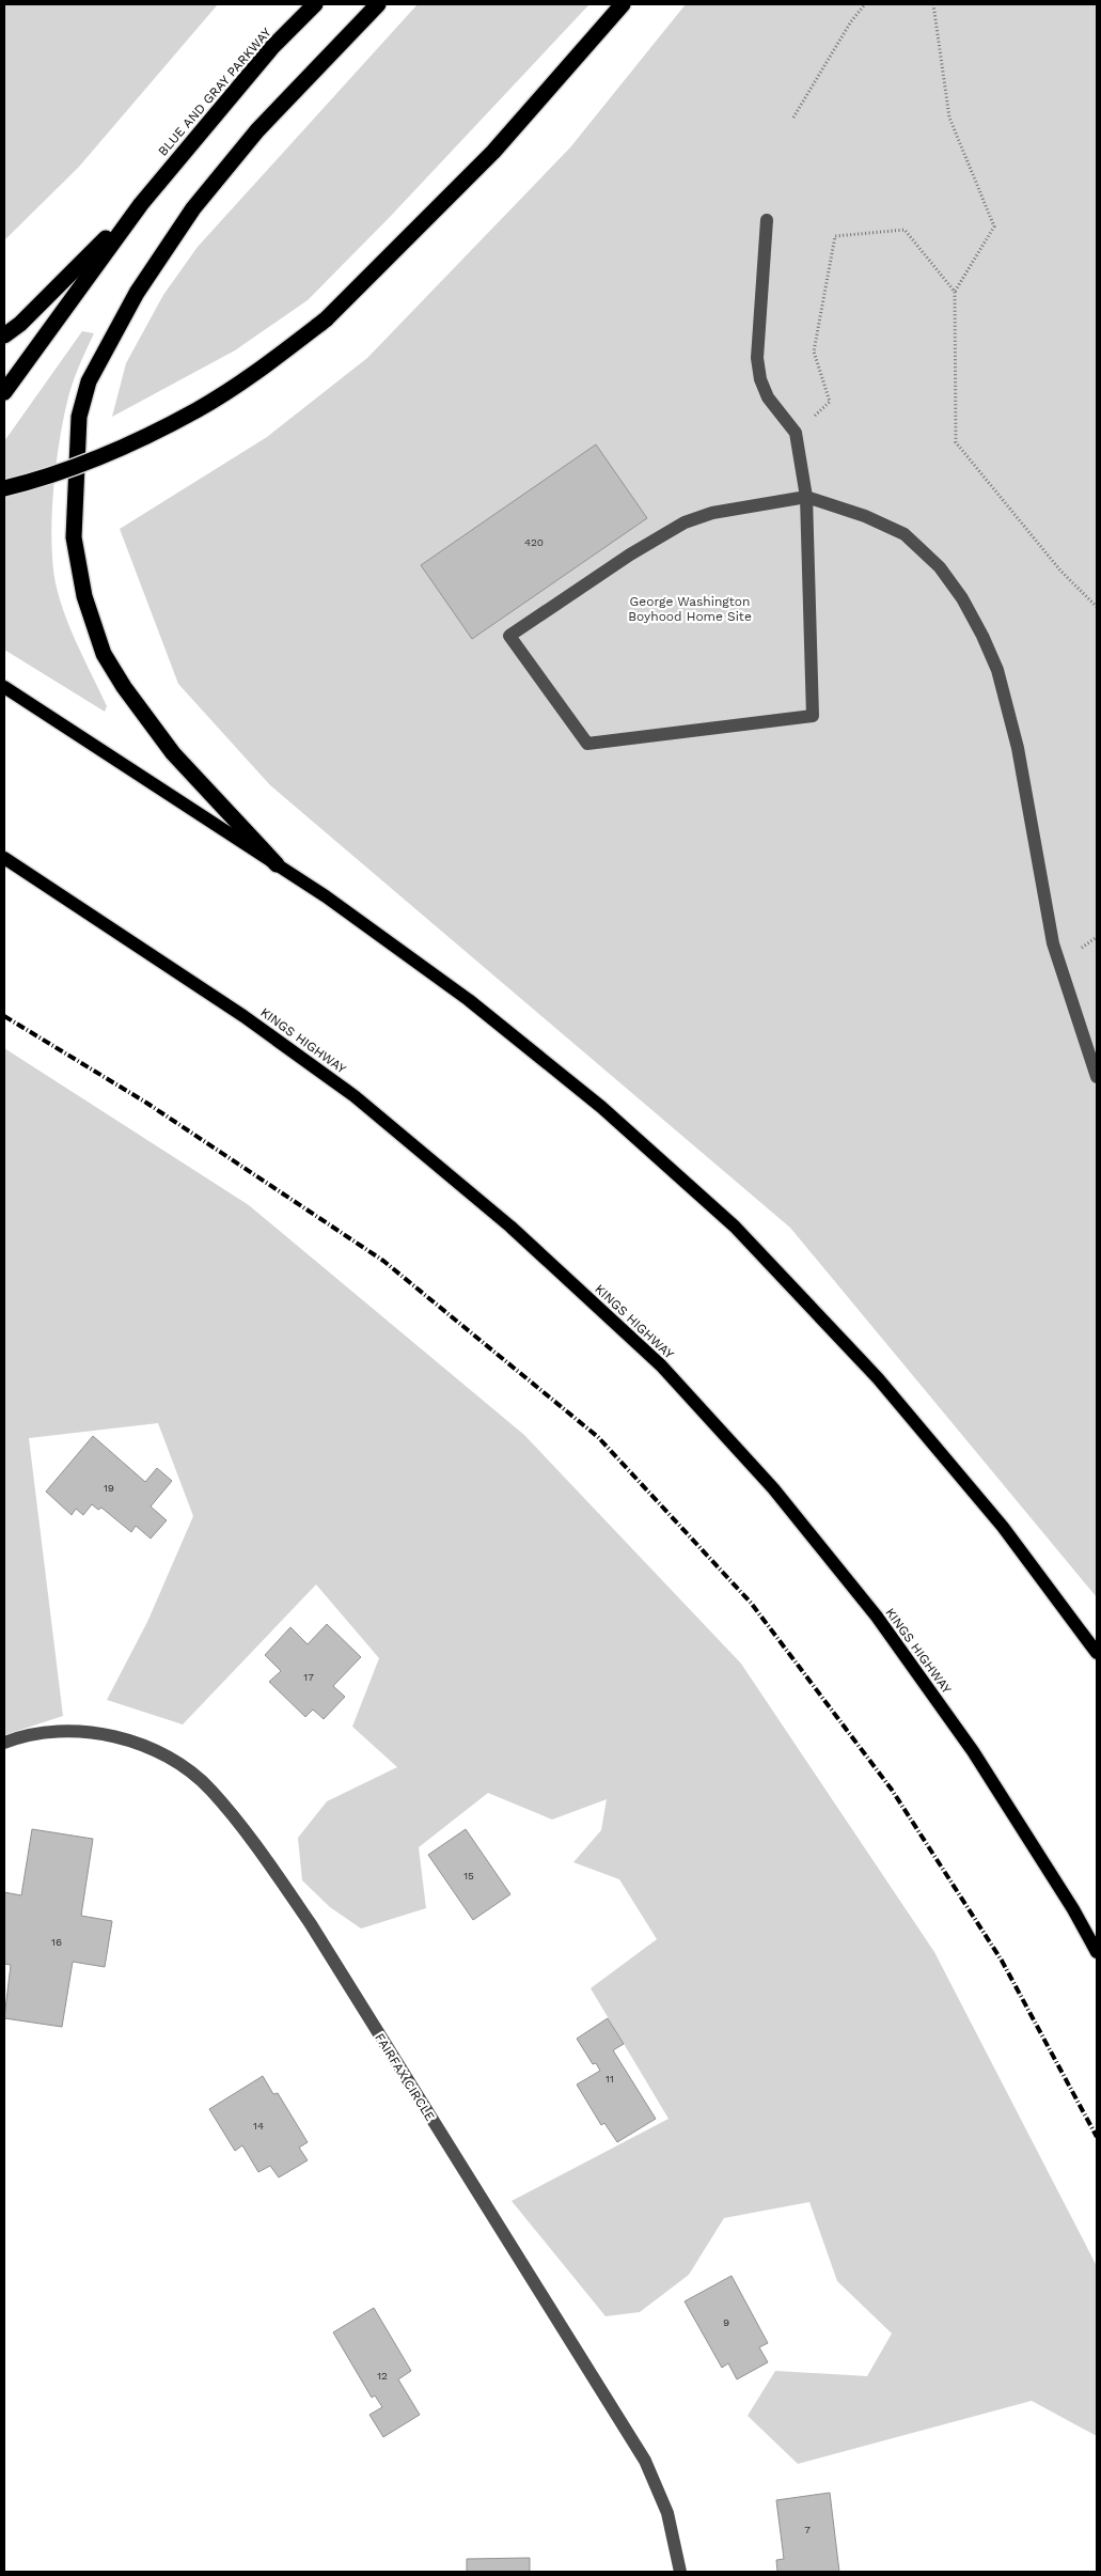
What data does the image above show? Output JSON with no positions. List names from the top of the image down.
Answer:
{
  "streets": {
    "highway": ["BLUE AND GRAY PARKWAY"],
    "main road": ["KINGS HIGHWAY"],
    "street": ["FAIRFAX CIRCLE"]
  },
  "parks": ["George Washington Boyhood Home Site"],
  "house_numbers": [
    "420",
    "19",
    "17",
    "15",
    "16",
    "11",
    "14",
    "9",
    "12",
    "7"
  ]
}
